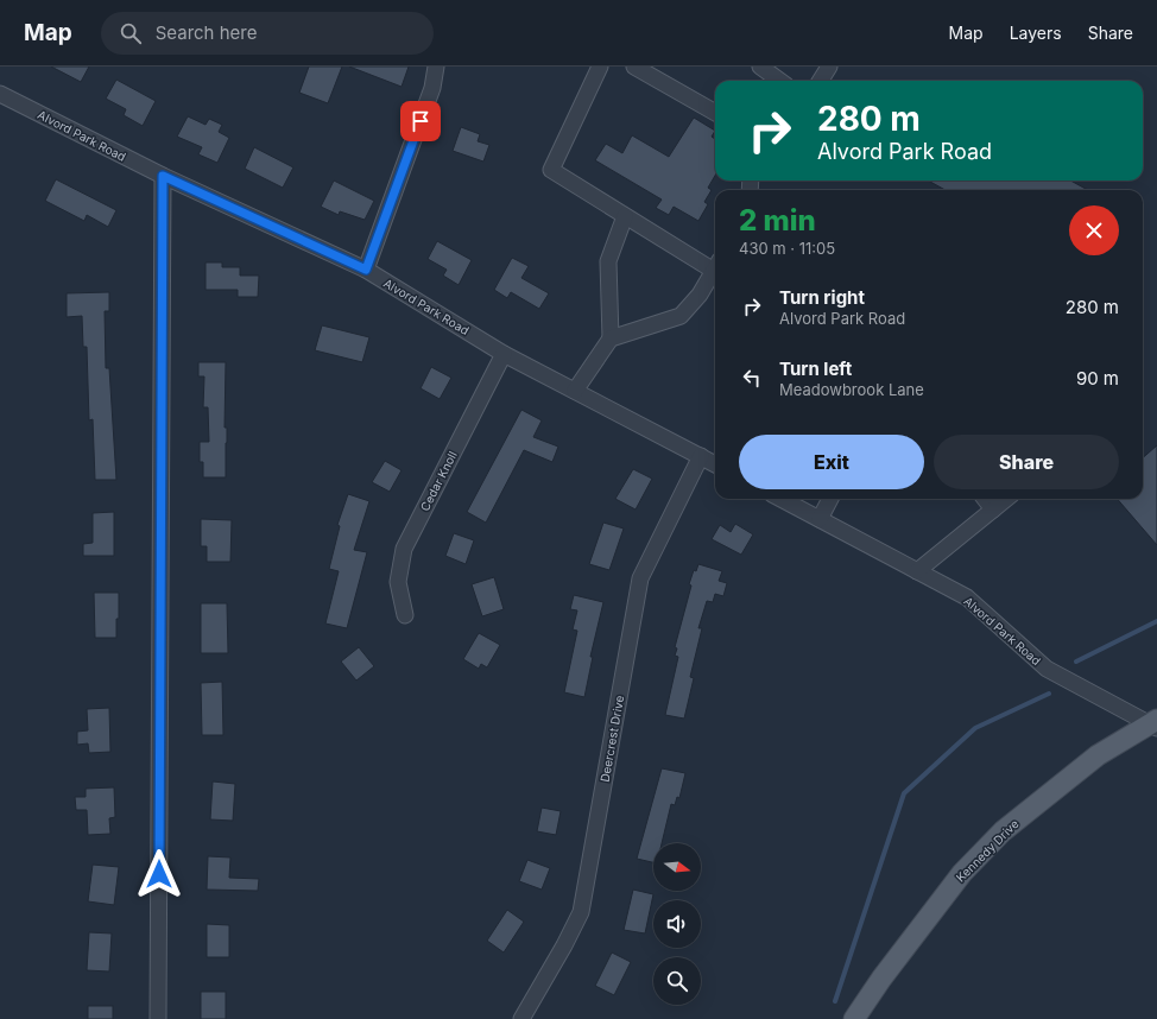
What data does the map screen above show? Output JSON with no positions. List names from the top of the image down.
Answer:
{
  "streets": {
    "main road": ["Kennedy Drive"],
    "street": ["Alvord Park Road", "Cedar Knoll", "Deercrest Drive"]
  },
  "crossings": [
    ["Alvord Park Road", "Cedar Knoll"],
    ["Alvord Park Road", "Deercrest Drive"],
    ["Alvord Park Road", "Kennedy Drive"]
  ],
  "north": "right",
  "page": {
    "header": "Map",
    "search": "Search here",
    "nav": ["Map", "Layers", "Share"],
    "turn": ["280 m", "Alvord Park Road"],
    "heading": ["2 min", "430 m · 11:05"],
    "list": [
      {
        "name": "Turn right",
        "note": "Alvord Park Road",
        "value": "280 m"
      },
      {
        "name": "Turn left",
        "note": "Meadowbrook Lane",
        "value": "90 m"
      }
    ],
    "buttons": ["Exit", "Share"]
  }
}
